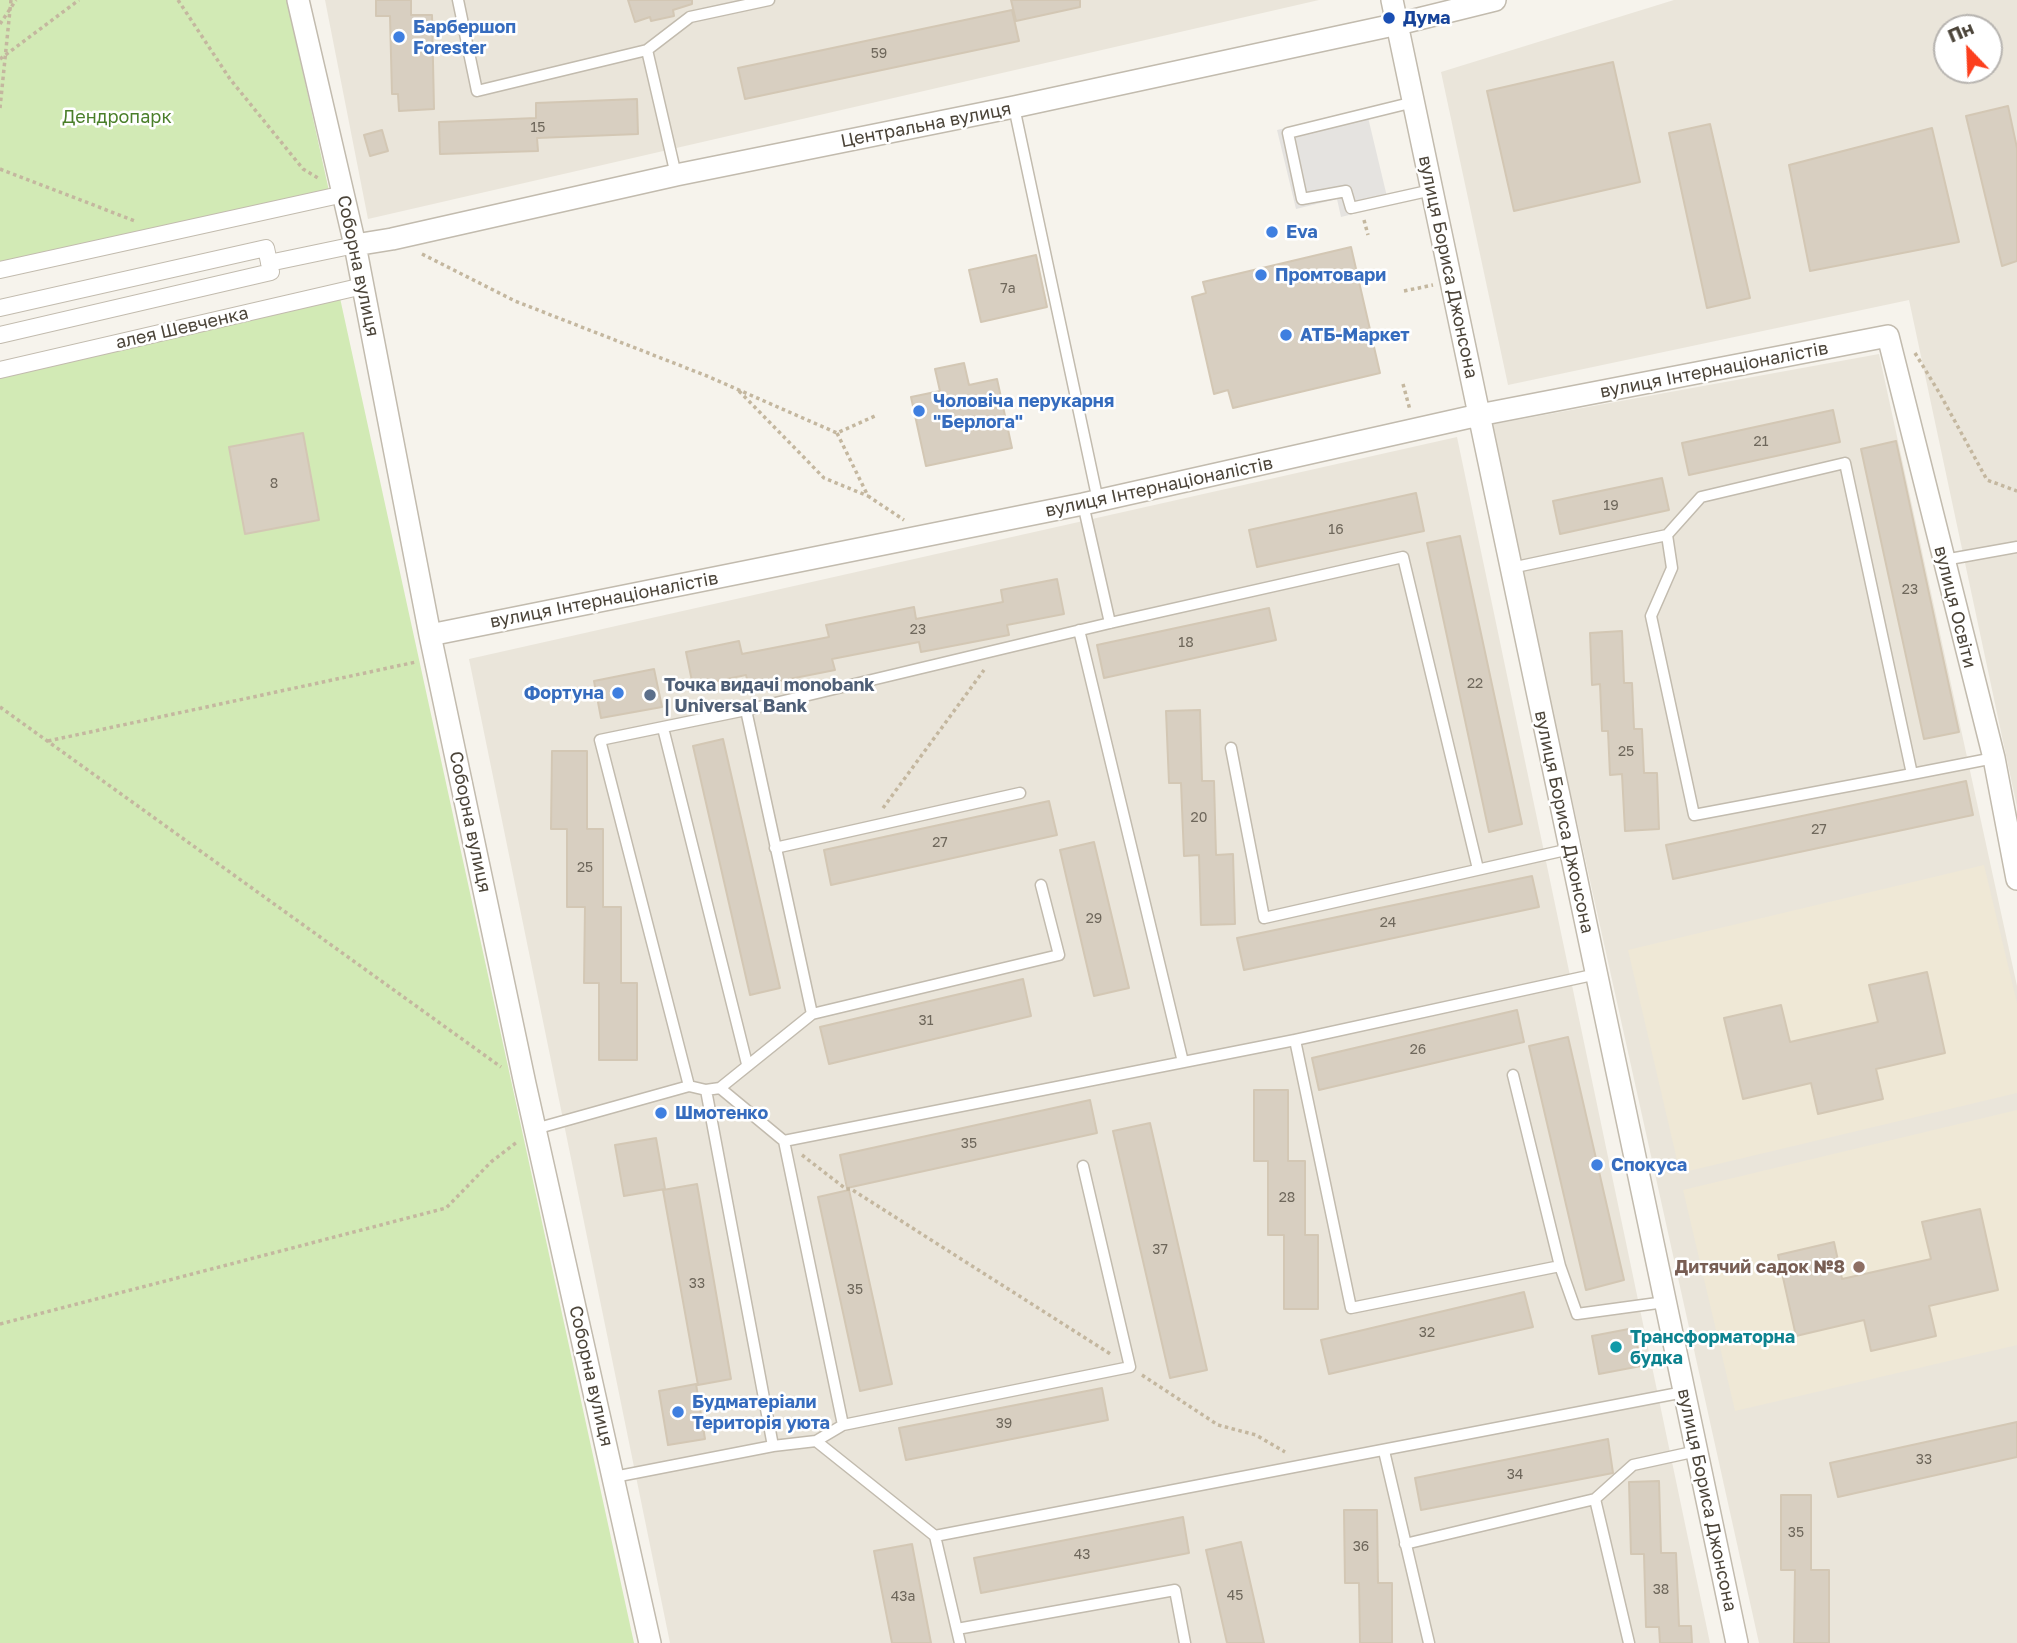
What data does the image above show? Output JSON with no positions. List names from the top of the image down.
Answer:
{
  "streets": {
    "street": [
      "Центральна вулиця",
      "Соборна вулиця",
      "вулиця Бориса Джонсона",
      "алея Шевченка",
      "вулиця Інтернаціоналістів",
      "вулиця Освіти"
    ]
  },
  "crossings": [
    ["Центральна вулиця", "Соборна вулиця"],
    ["Центральна вулиця", "вулиця Бориса Джонсона"],
    ["Центральна вулиця", "алея Шевченка"],
    ["Соборна вулиця", "алея Шевченка"],
    ["Соборна вулиця", "вулиця Інтернаціоналістів"],
    ["вулиця Бориса Джонсона", "вулиця Інтернаціоналістів"],
    ["вулиця Інтернаціоналістів", "вулиця Освіти"]
  ],
  "parks": ["Дендропарк"],
  "places": [
    "Дума",
    "Барбершоп Forester",
    "Eva",
    "Промтовари",
    "АТБ-Маркет",
    "Чоловіча перукарня \"Берлога\"",
    "Фортуна",
    "Точка видачі monobank | Universal Bank",
    "Шмотенко",
    "Спокуса",
    "Дитячий садок №8",
    "Трансформаторна будка",
    "Будматеріали Територія уюта"
  ],
  "house_numbers": [
    "59",
    "15",
    "7а",
    "21",
    "8",
    "19",
    "16",
    "23",
    "23",
    "18",
    "22",
    "25",
    "20",
    "27",
    "27",
    "25",
    "29",
    "24",
    "31",
    "26",
    "35",
    "28",
    "37",
    "33",
    "35",
    "32",
    "39",
    "33",
    "34",
    "35",
    "36",
    "43",
    "38",
    "45",
    "43а"
  ],
  "north": "top left"
}
